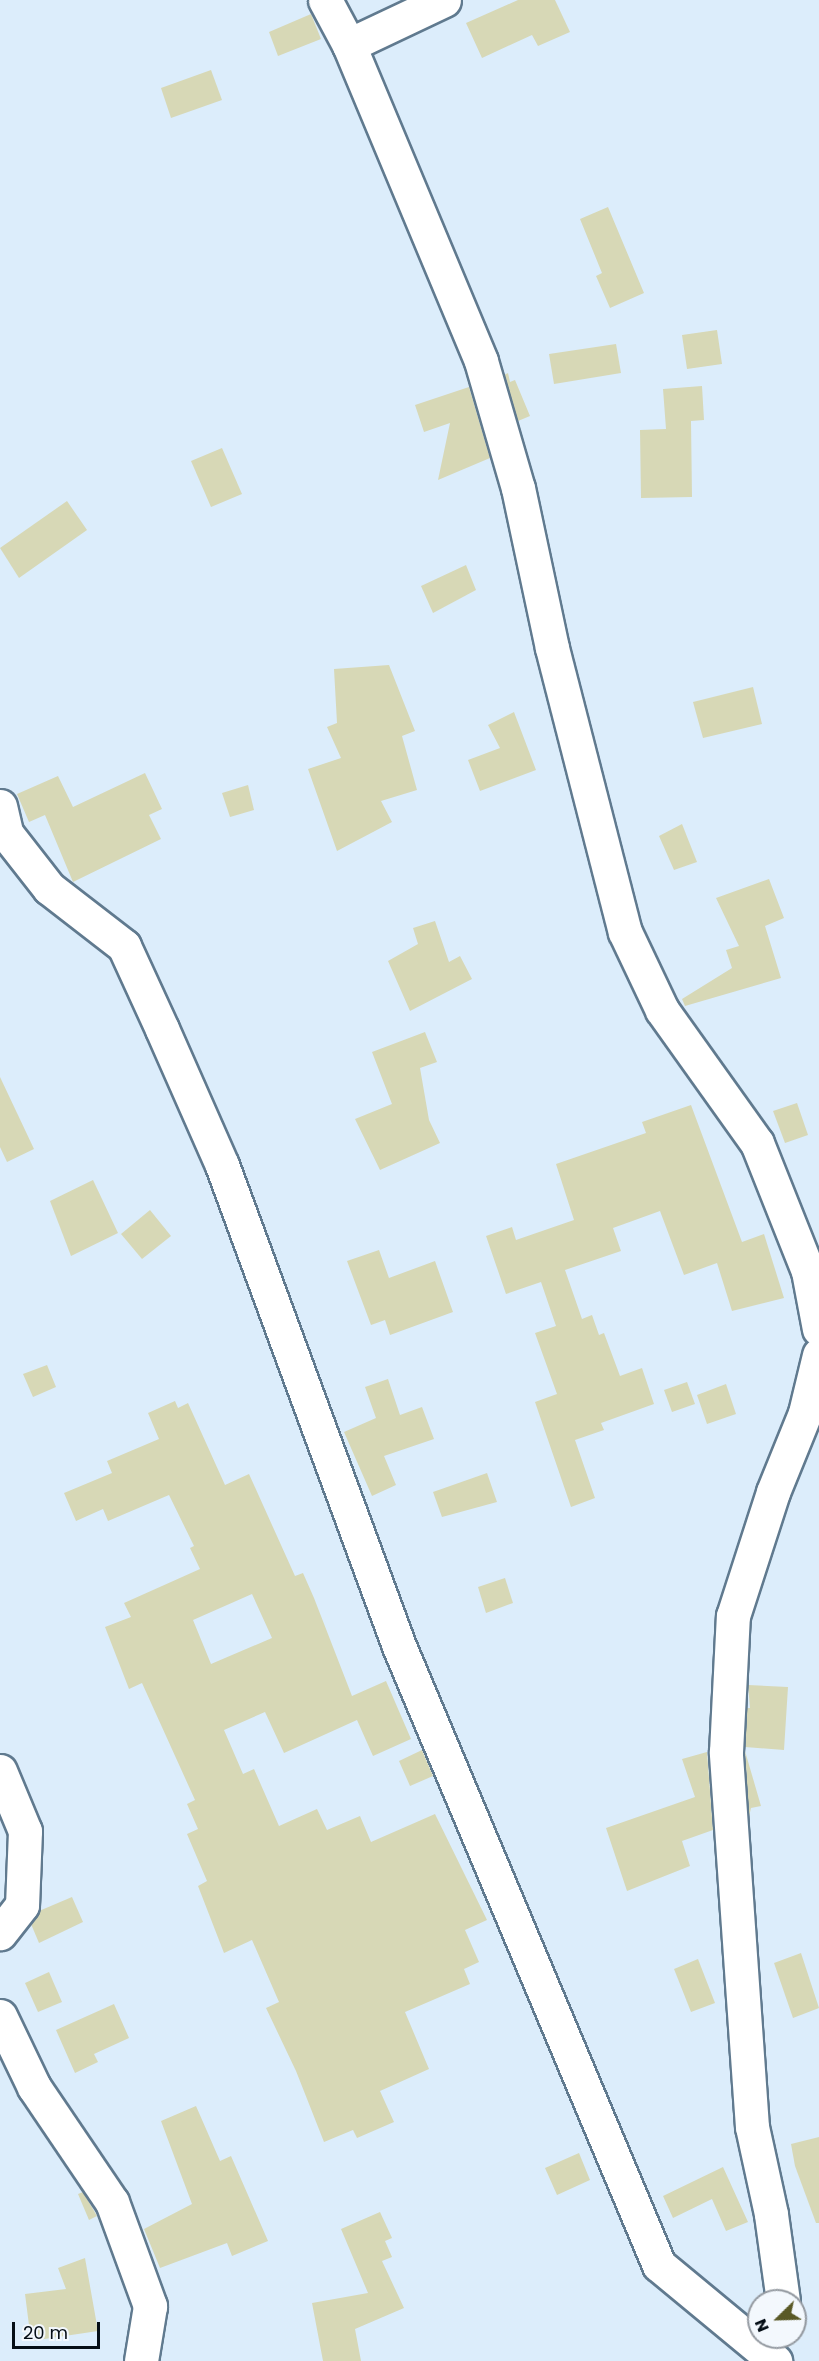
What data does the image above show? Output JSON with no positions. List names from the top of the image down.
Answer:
{
  "scale_bar": "20 m",
  "north": "bottom left"
}
